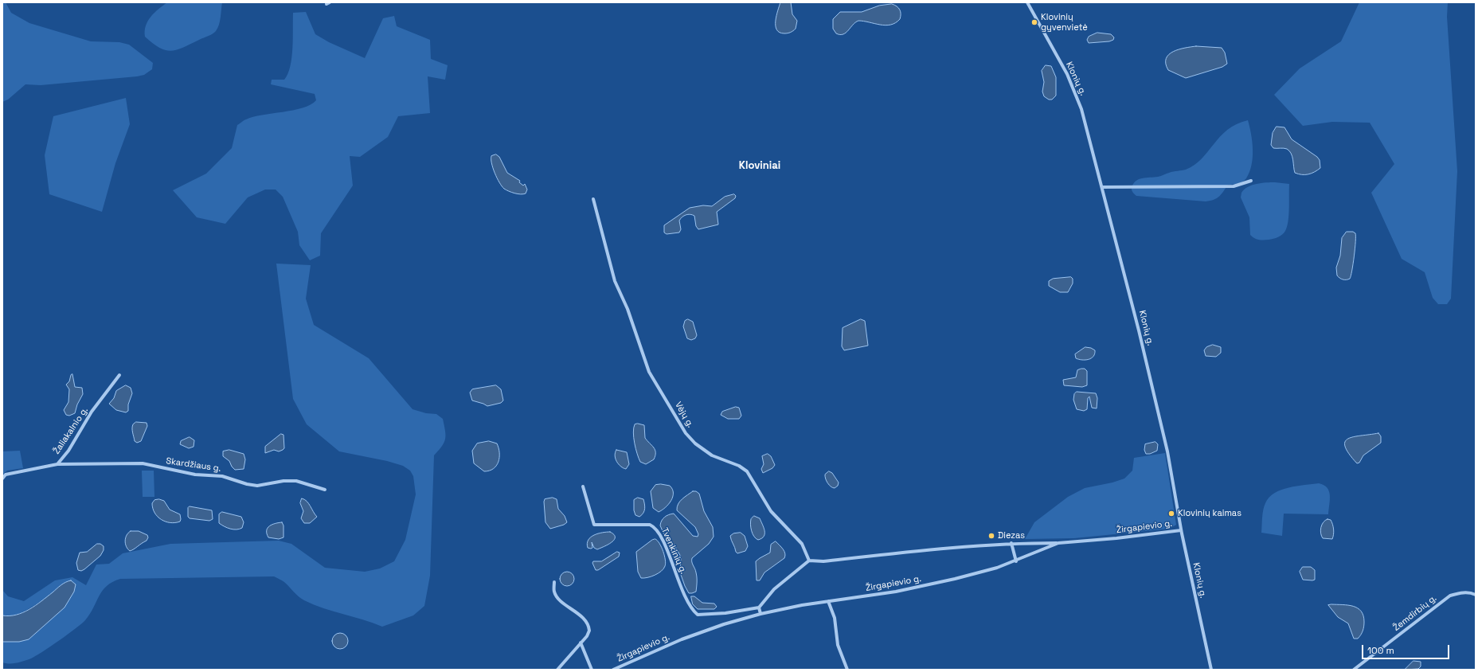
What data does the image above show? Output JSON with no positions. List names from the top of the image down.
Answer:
{
  "streets": {
    "street": [
      "Klonių g.",
      "Vėjų g.",
      "Žaliakalnio g.",
      "Skardžiaus g.",
      "Žirgapievio g.",
      "Tvenkinių g.",
      "Žemdirbių g."
    ]
  },
  "crossings": [
    ["Klonių g.", "Žirgapievio g."],
    ["Žaliakalnio g.", "Skardžiaus g."]
  ],
  "districts": ["Kloviniai"],
  "places": ["Klovinių gyvenvietė", "Klovinių kaimas", "Diezas"],
  "scale_bar": "100 m"
}
